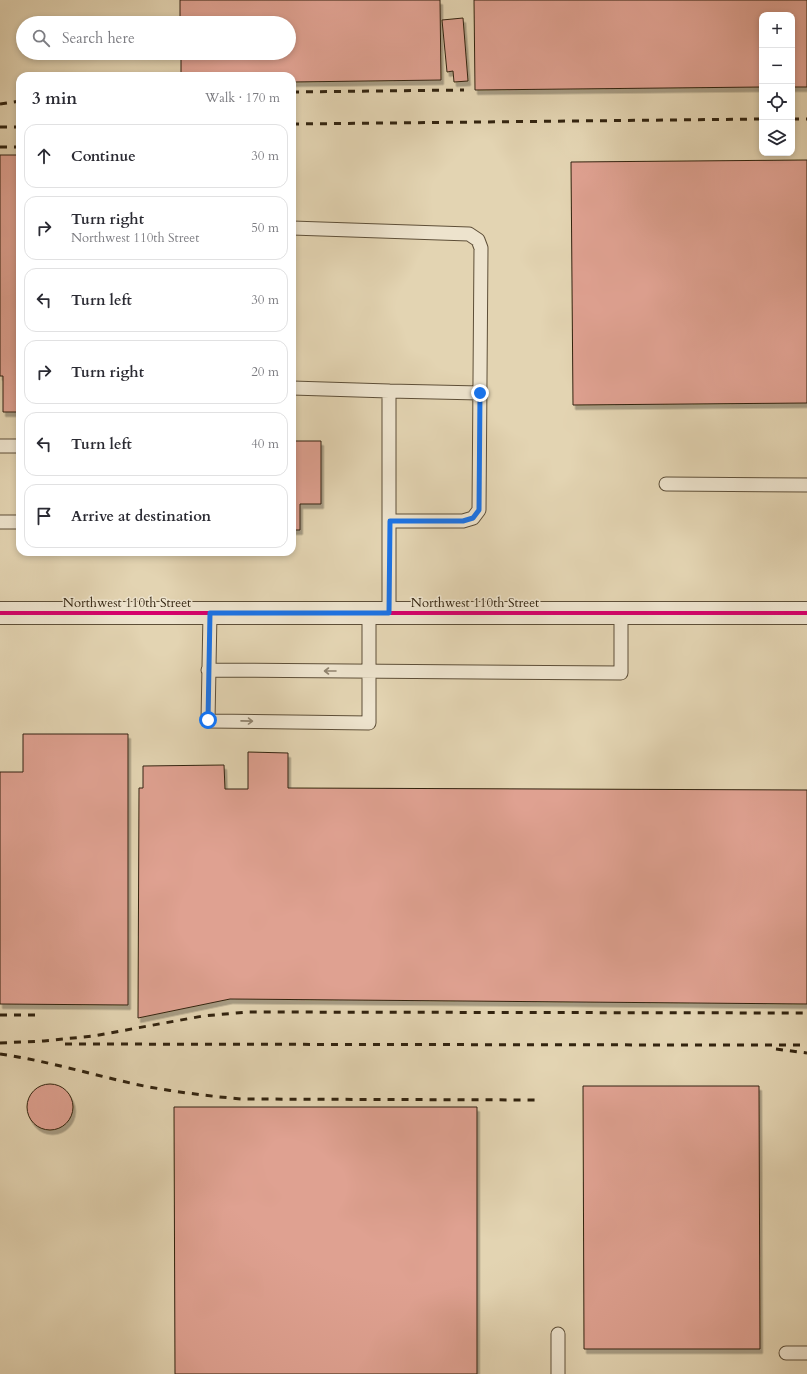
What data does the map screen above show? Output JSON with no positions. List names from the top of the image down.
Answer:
{
  "streets": {
    "street": ["Northwest 110th Street"]
  },
  "page": {
    "map_buttons": ["+", "−"],
    "search": "Search here",
    "heading": ["3 min", "Walk · 170 m"],
    "list": [
      ["Continue", "30 m"],
      ["Turn right", "Northwest 110th Street", "50 m"],
      ["Turn left", "30 m"],
      ["Turn right", "20 m"],
      ["Turn left", "40 m"],
      "Arrive at destination"
    ]
  }
}
